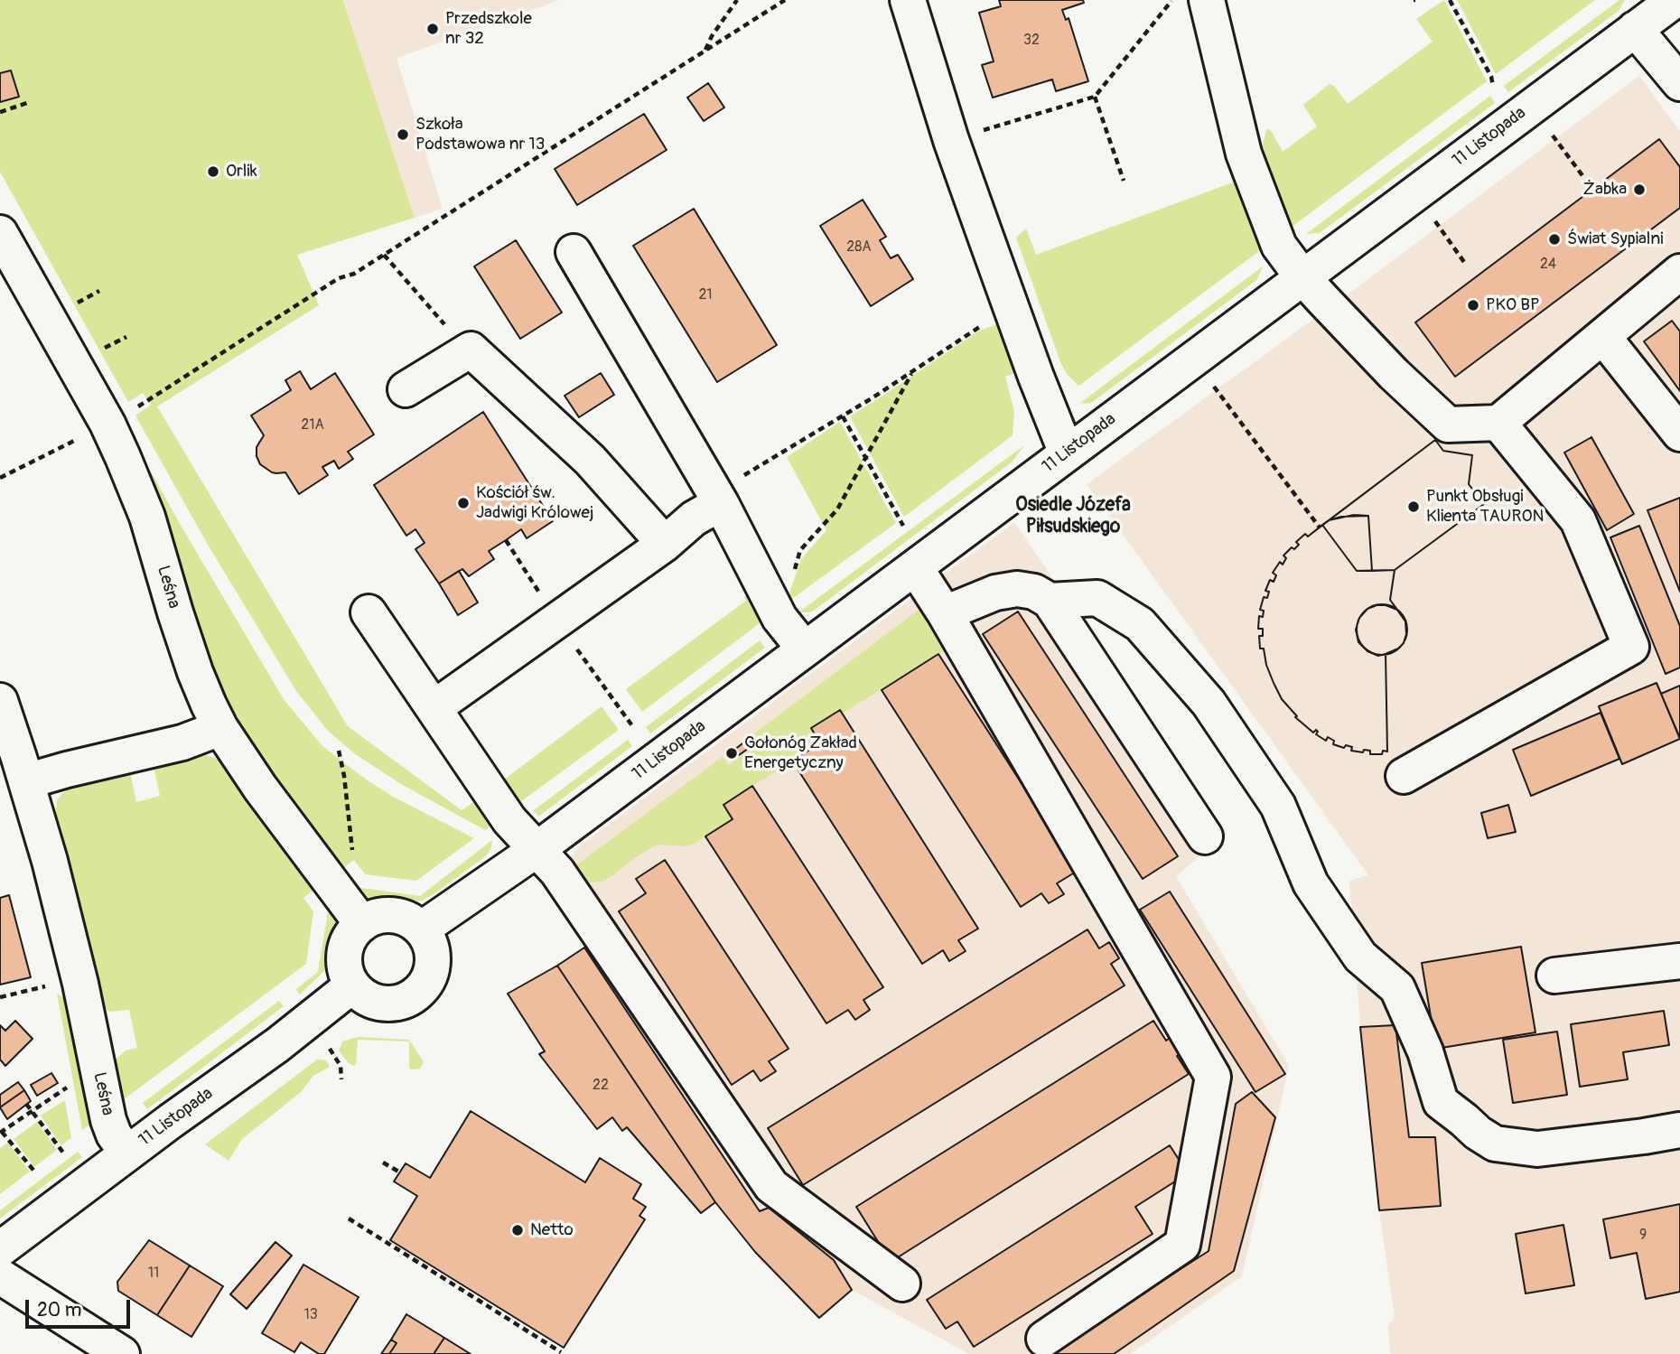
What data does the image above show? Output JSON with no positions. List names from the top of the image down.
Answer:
{
  "streets": {
    "street": ["11 Listopada", "Leśna"]
  },
  "crossings": [
    ["11 Listopada", "Leśna"]
  ],
  "districts": ["Osiedle Józefa Piłsudskiego"],
  "places": [
    "Przedszkole nr 32",
    "Szkoła Podstawowa nr 13",
    "Orlik",
    "Żabka",
    "Świat Sypialni",
    "PKO BP",
    "Kościół św. Jadwigi Królowej",
    "Punkt Obsługi Klienta TAURON",
    "Gołonóg Zakład Energetyczny",
    "Netto"
  ],
  "house_numbers": [
    "32",
    "28A",
    "24",
    "21",
    "21A",
    "22",
    "9",
    "11",
    "13"
  ],
  "scale_bar": "20 m"
}
